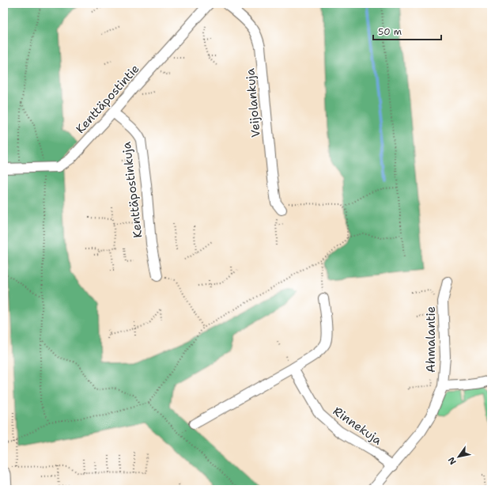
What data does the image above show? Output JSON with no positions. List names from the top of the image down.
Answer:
{
  "streets": {
    "street": [
      "Kenttäpostintie",
      "Veijolankuja",
      "Kenttäpostinkuja",
      "Ahmalantie",
      "Rinnekuja"
    ]
  },
  "crossings": [
    ["Kenttäpostintie", "Kenttäpostinkuja"],
    ["Ahmalantie", "Rinnekuja"]
  ],
  "scale_bar": "50 m",
  "north": "bottom left"
}
